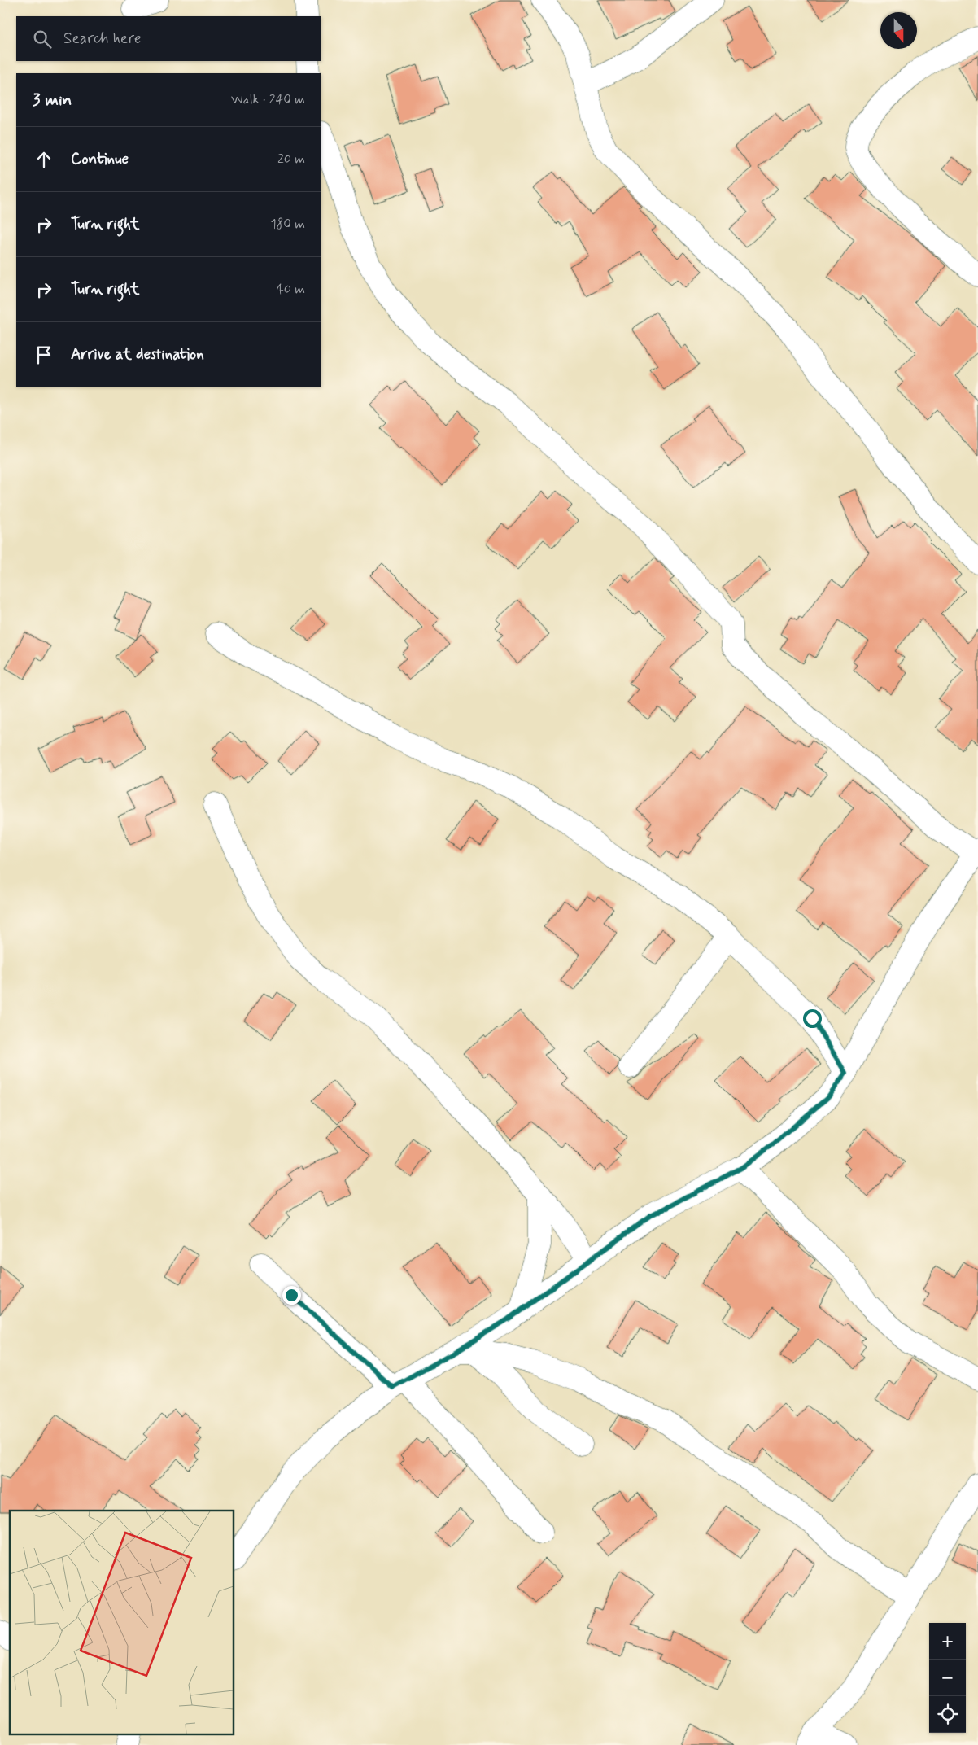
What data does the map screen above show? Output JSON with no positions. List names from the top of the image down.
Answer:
{
  "north": "bottom",
  "page": {
    "search": "Search here",
    "heading": ["3 min", "Walk · 240 m"],
    "list": [
      ["Continue", "20 m"],
      ["Turn right", "180 m"],
      ["Turn right", "40 m"],
      "Arrive at destination"
    ],
    "map_buttons": ["+", "−"]
  }
}
